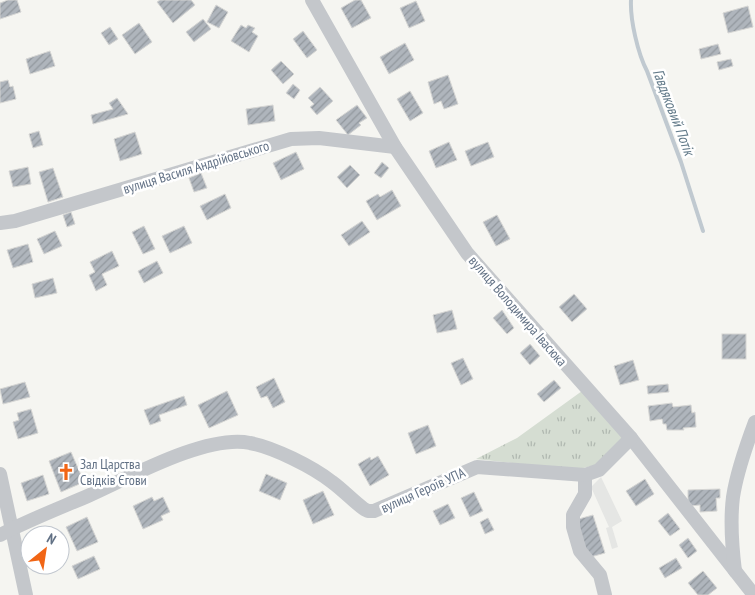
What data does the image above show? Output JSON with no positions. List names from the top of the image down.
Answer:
{
  "streets": {
    "street": ["вулиця Василя Андрійовського", "вулиця Володимира Івасюка", "вулиця Героїв УПА"]
  },
  "crossings": [
    ["вулиця Василя Андрійовського", "вулиця Володимира Івасюка"]
  ],
  "water": ["Гавдяковий Потік"],
  "places": {
    "church": ["Зал Царства Свідків Єгови"]
  },
  "north": "top right"
}
